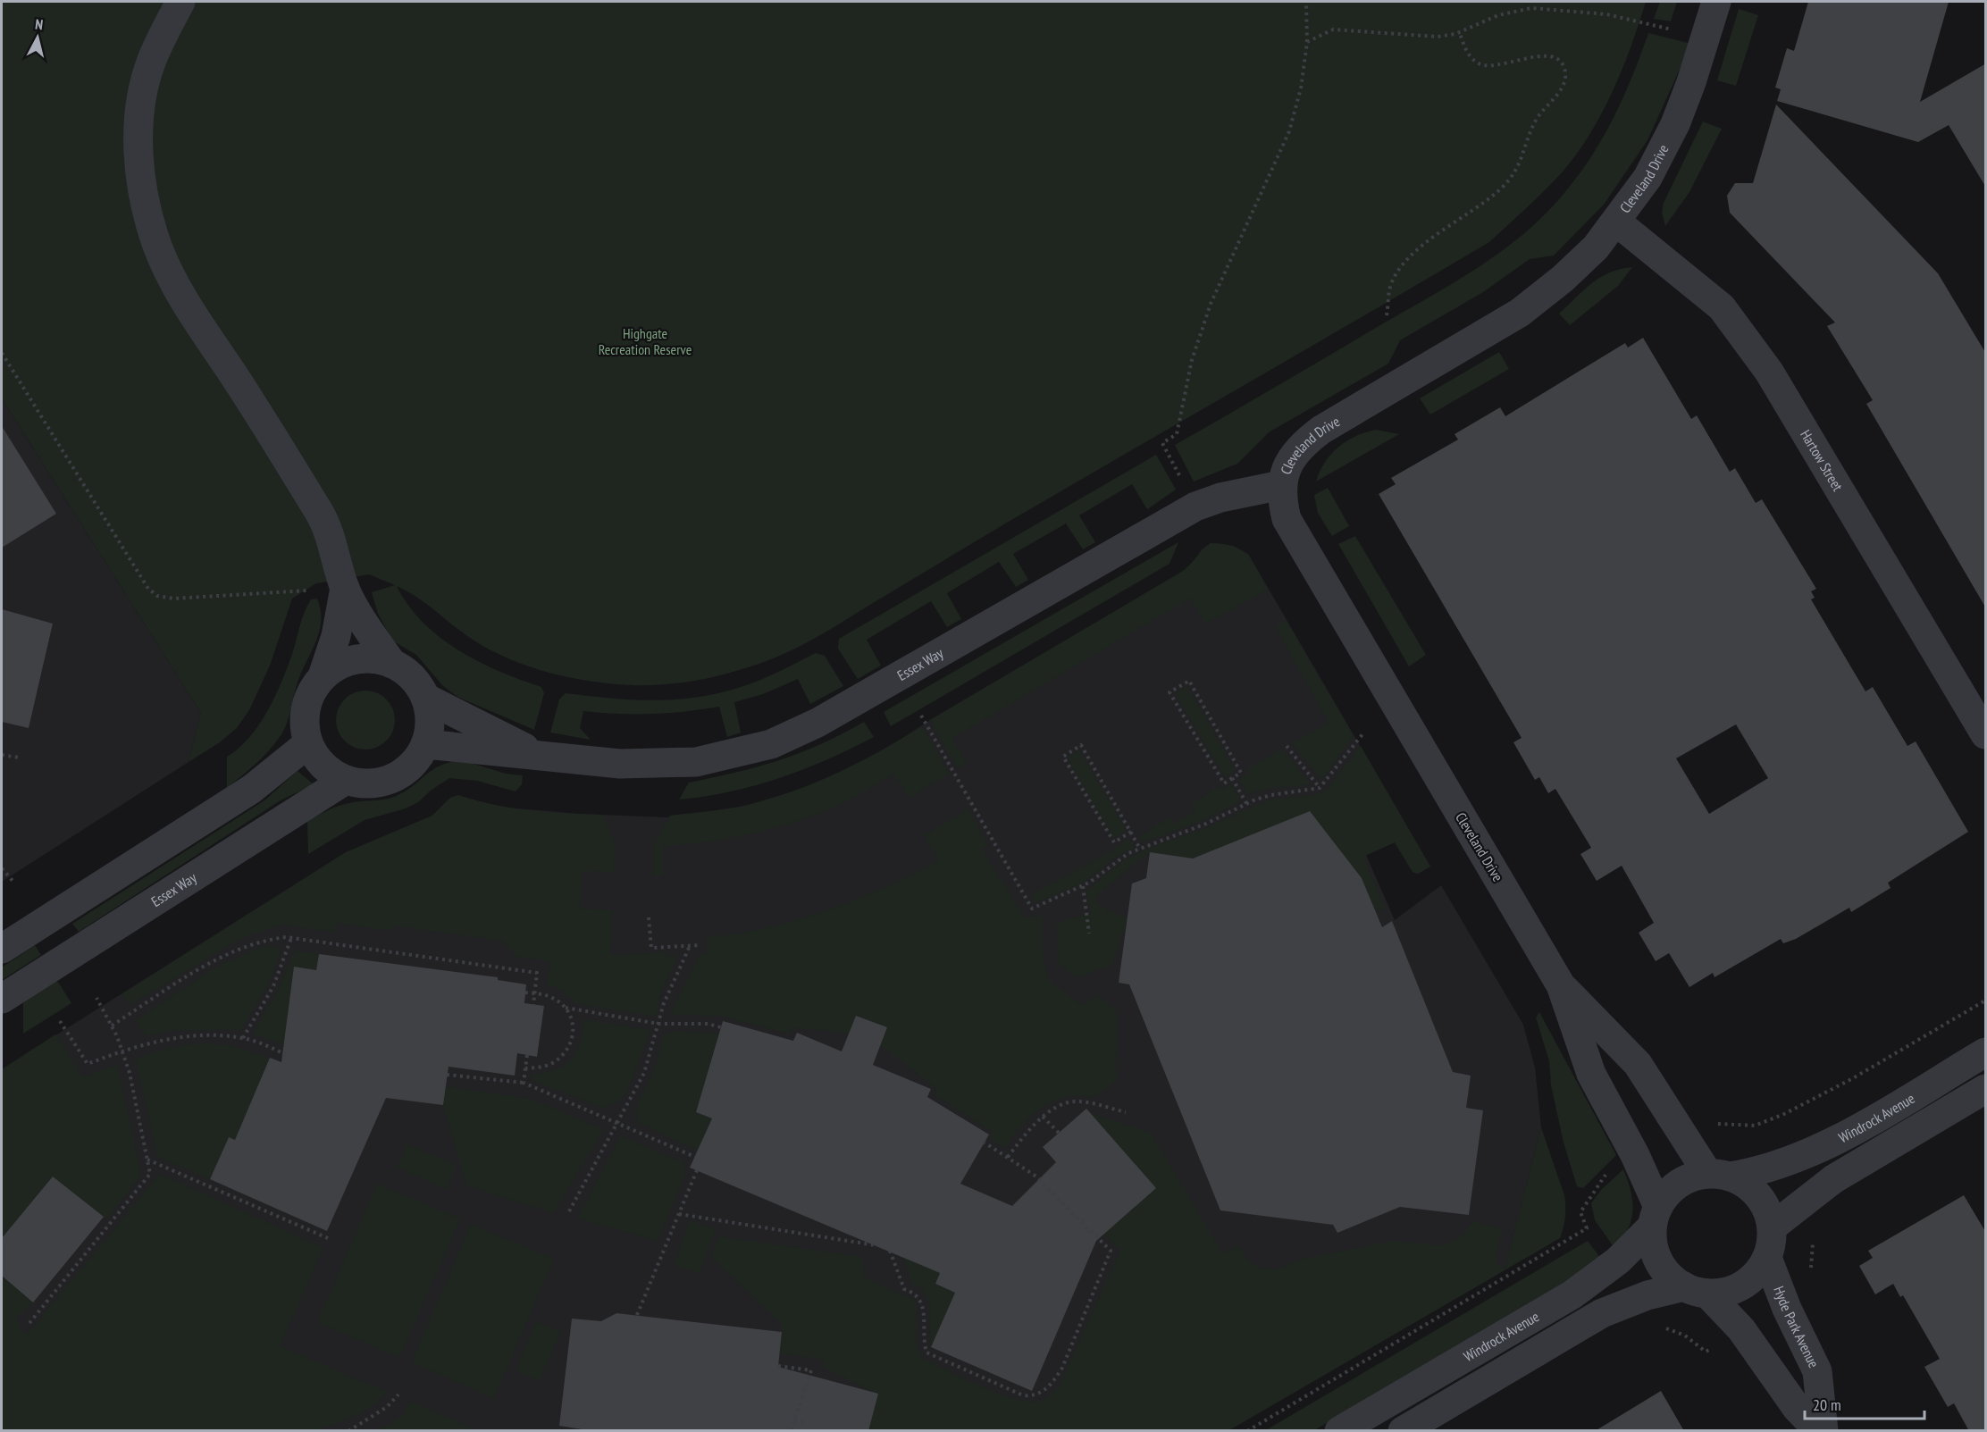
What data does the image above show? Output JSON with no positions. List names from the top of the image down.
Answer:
{
  "streets": {
    "street": [
      "Cleveland Drive",
      "Hartow Street",
      "Essex Way",
      "Windrock Avenue",
      "Hyde Park Avenue"
    ]
  },
  "crossings": [
    ["Cleveland Drive", "Hartow Street"],
    ["Cleveland Drive", "Essex Way"],
    ["Cleveland Drive", "Windrock Avenue"],
    ["Cleveland Drive", "Hyde Park Avenue"],
    ["Windrock Avenue", "Hyde Park Avenue"]
  ],
  "parks": ["Highgate Recreation Reserve"],
  "scale_bar": "20 m",
  "north": "top"
}
